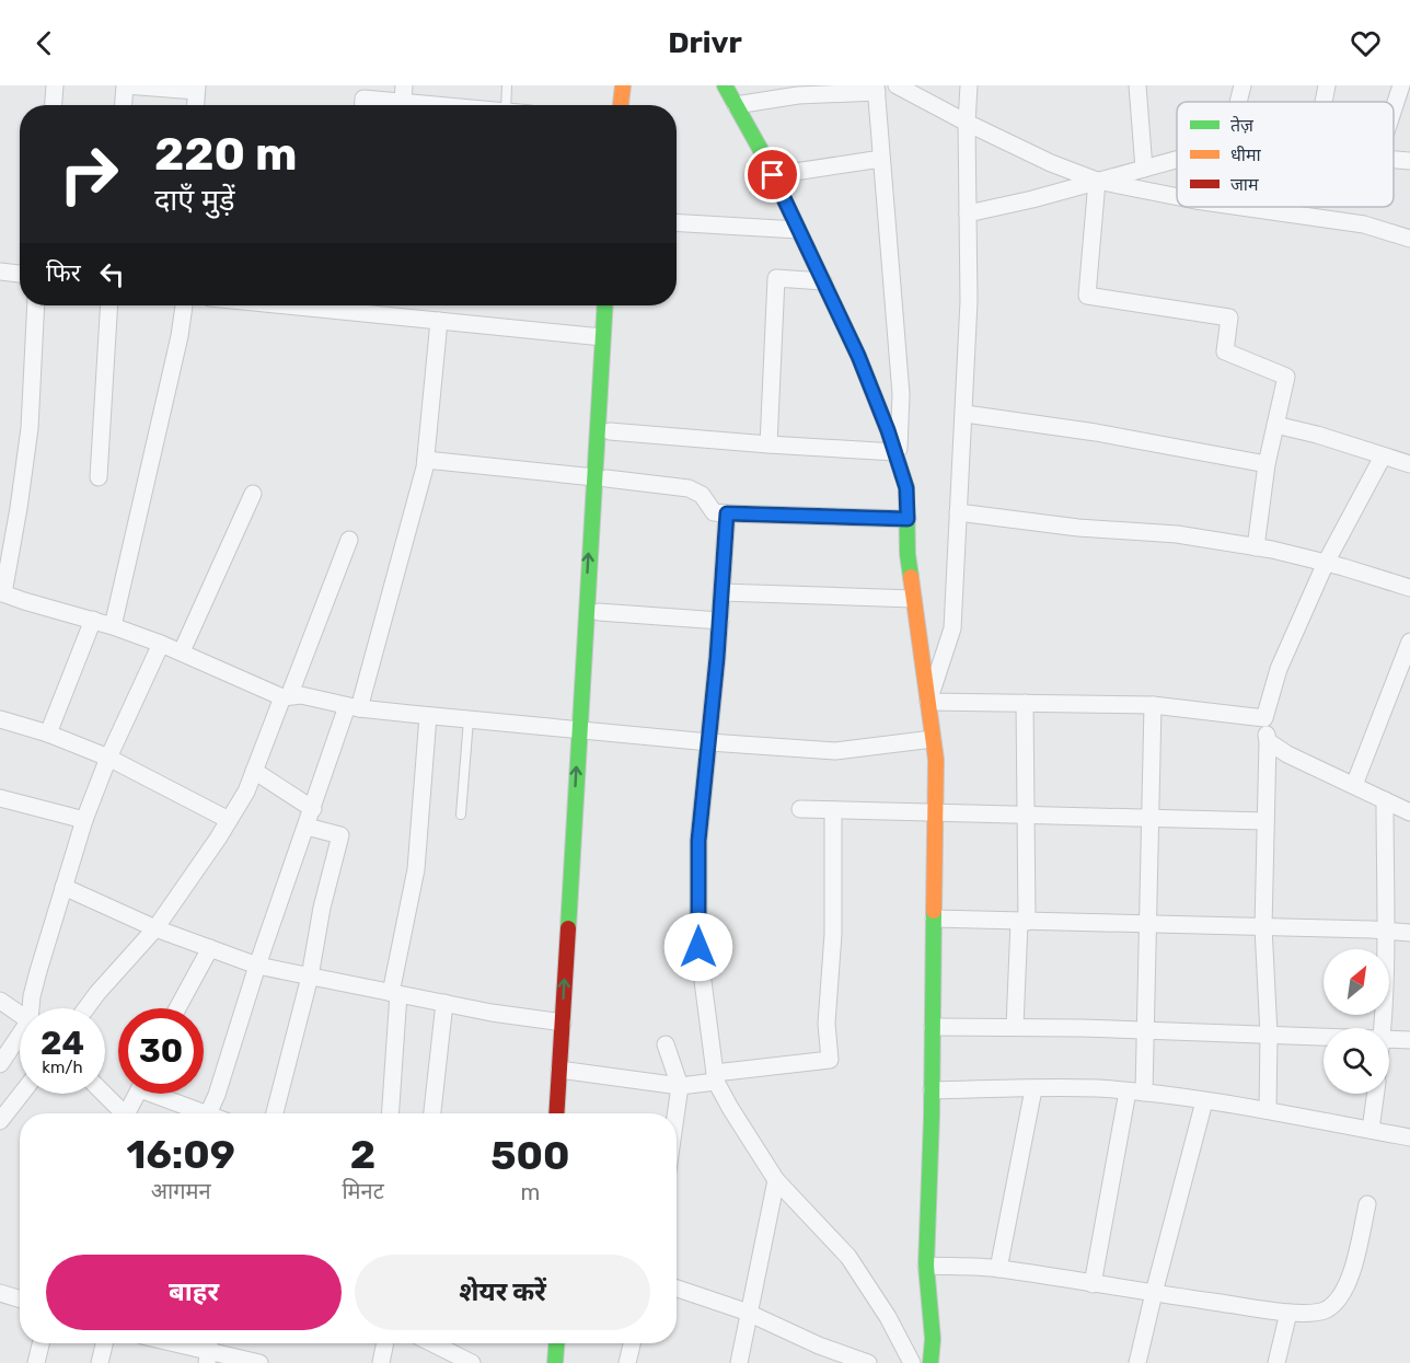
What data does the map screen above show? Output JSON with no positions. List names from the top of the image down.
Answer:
{
  "legend": ["तेज़", "धीमा", "जाम"],
  "north": "top right",
  "page": {
    "header": "Drivr",
    "turn": ["220 m", "दाएँ मुड़ें"],
    "then": "फिर",
    "speed": "24 km/h",
    "limit": "30",
    "eta": [
      "16:09",
      "आगमन",
      "2",
      "मिनट",
      "500",
      "m"
    ],
    "buttons": ["बाहर", "शेयर करें"]
  }
}
